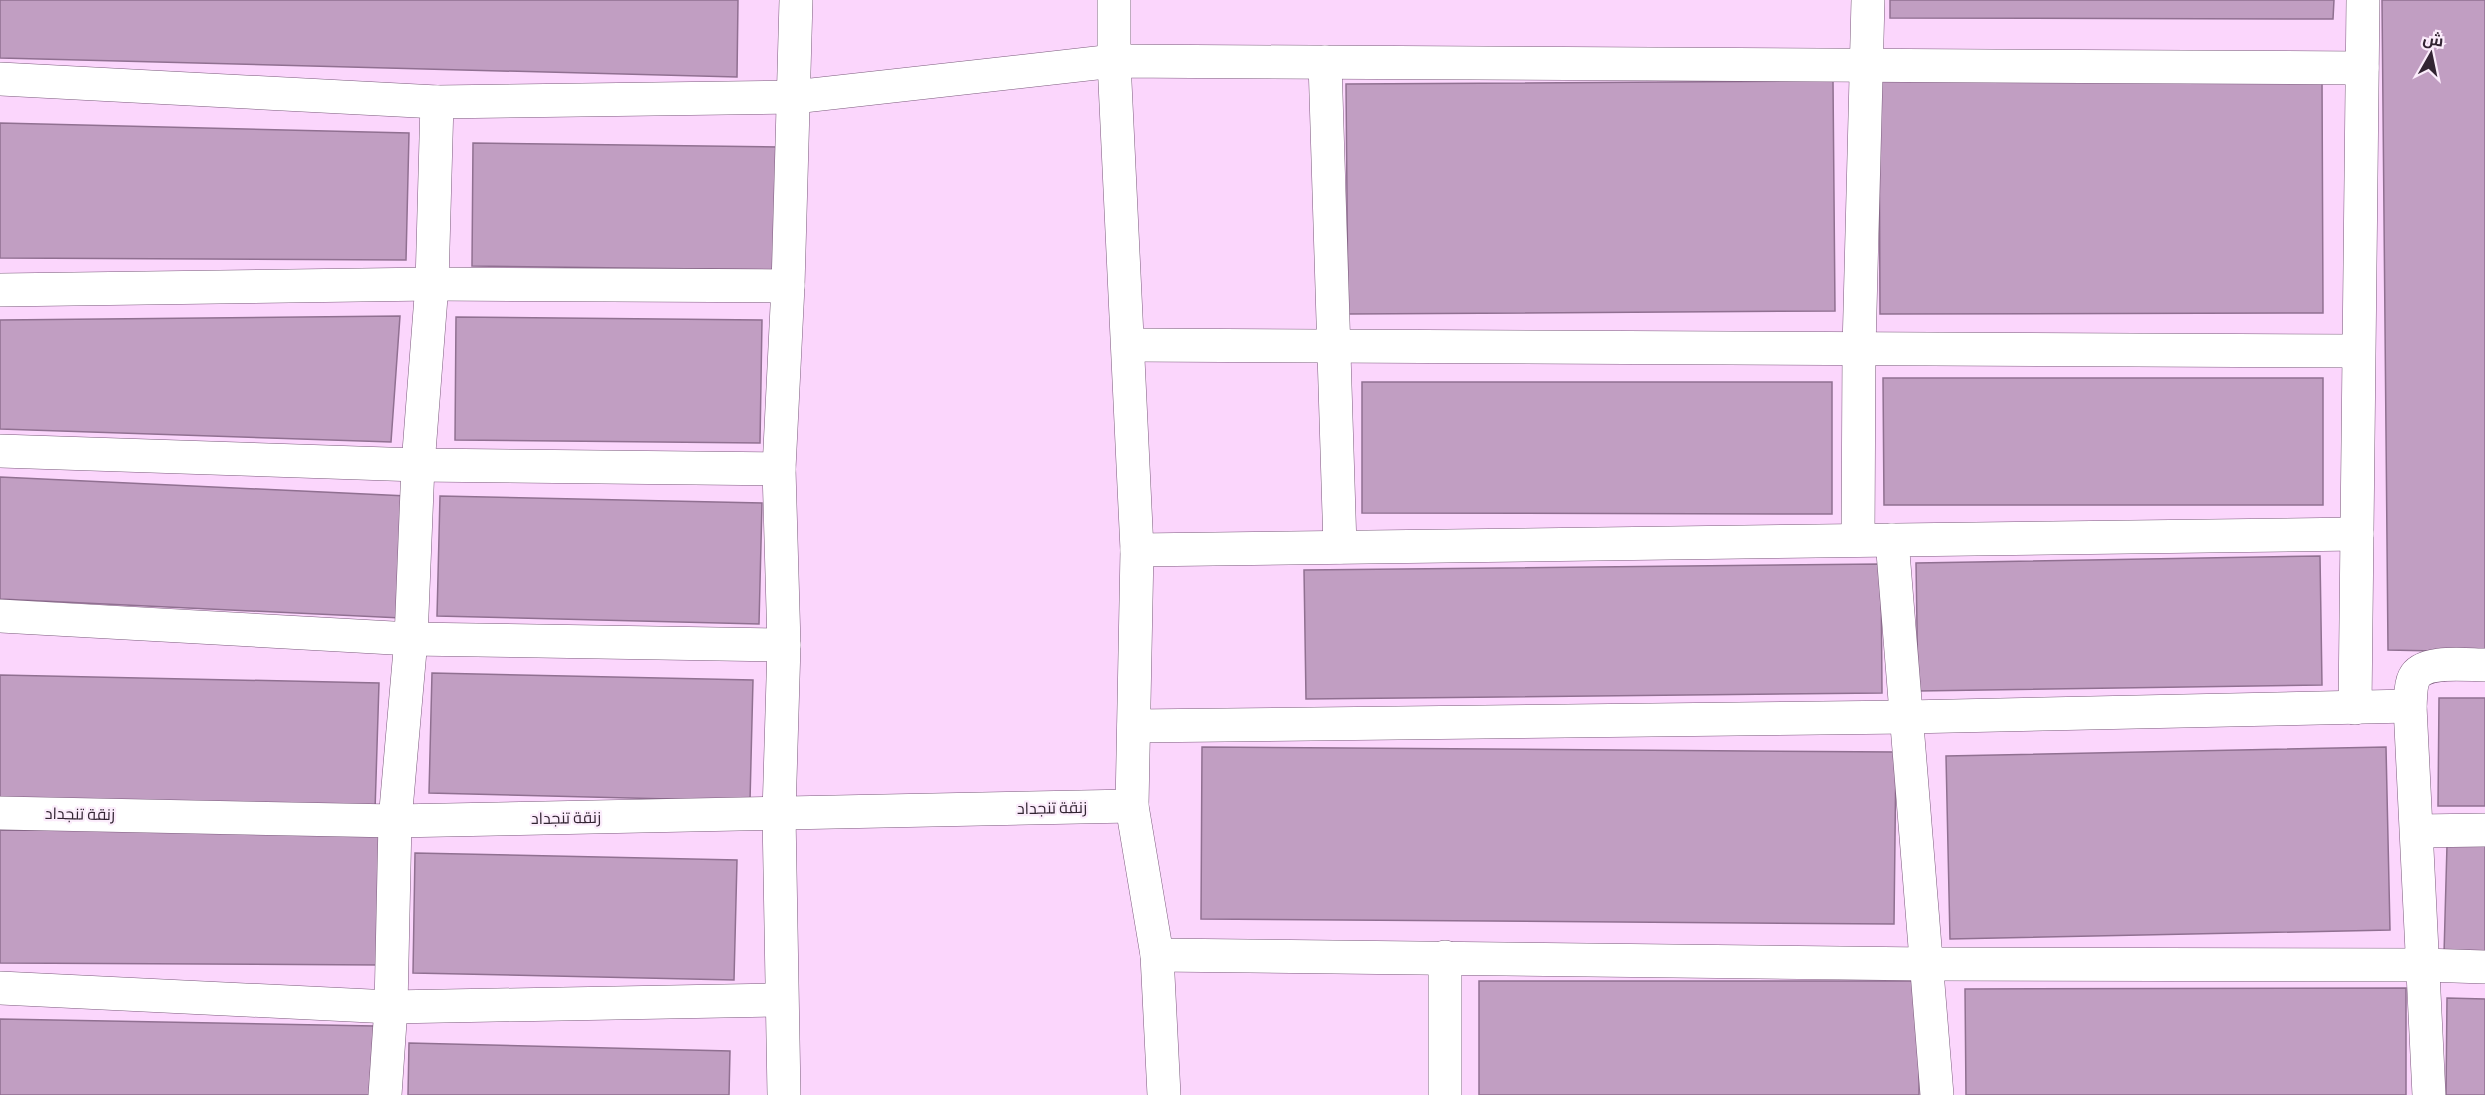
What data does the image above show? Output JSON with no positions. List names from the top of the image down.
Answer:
{
  "streets": {
    "street": ["زنقة تنجداد"]
  },
  "north": "top"
}
